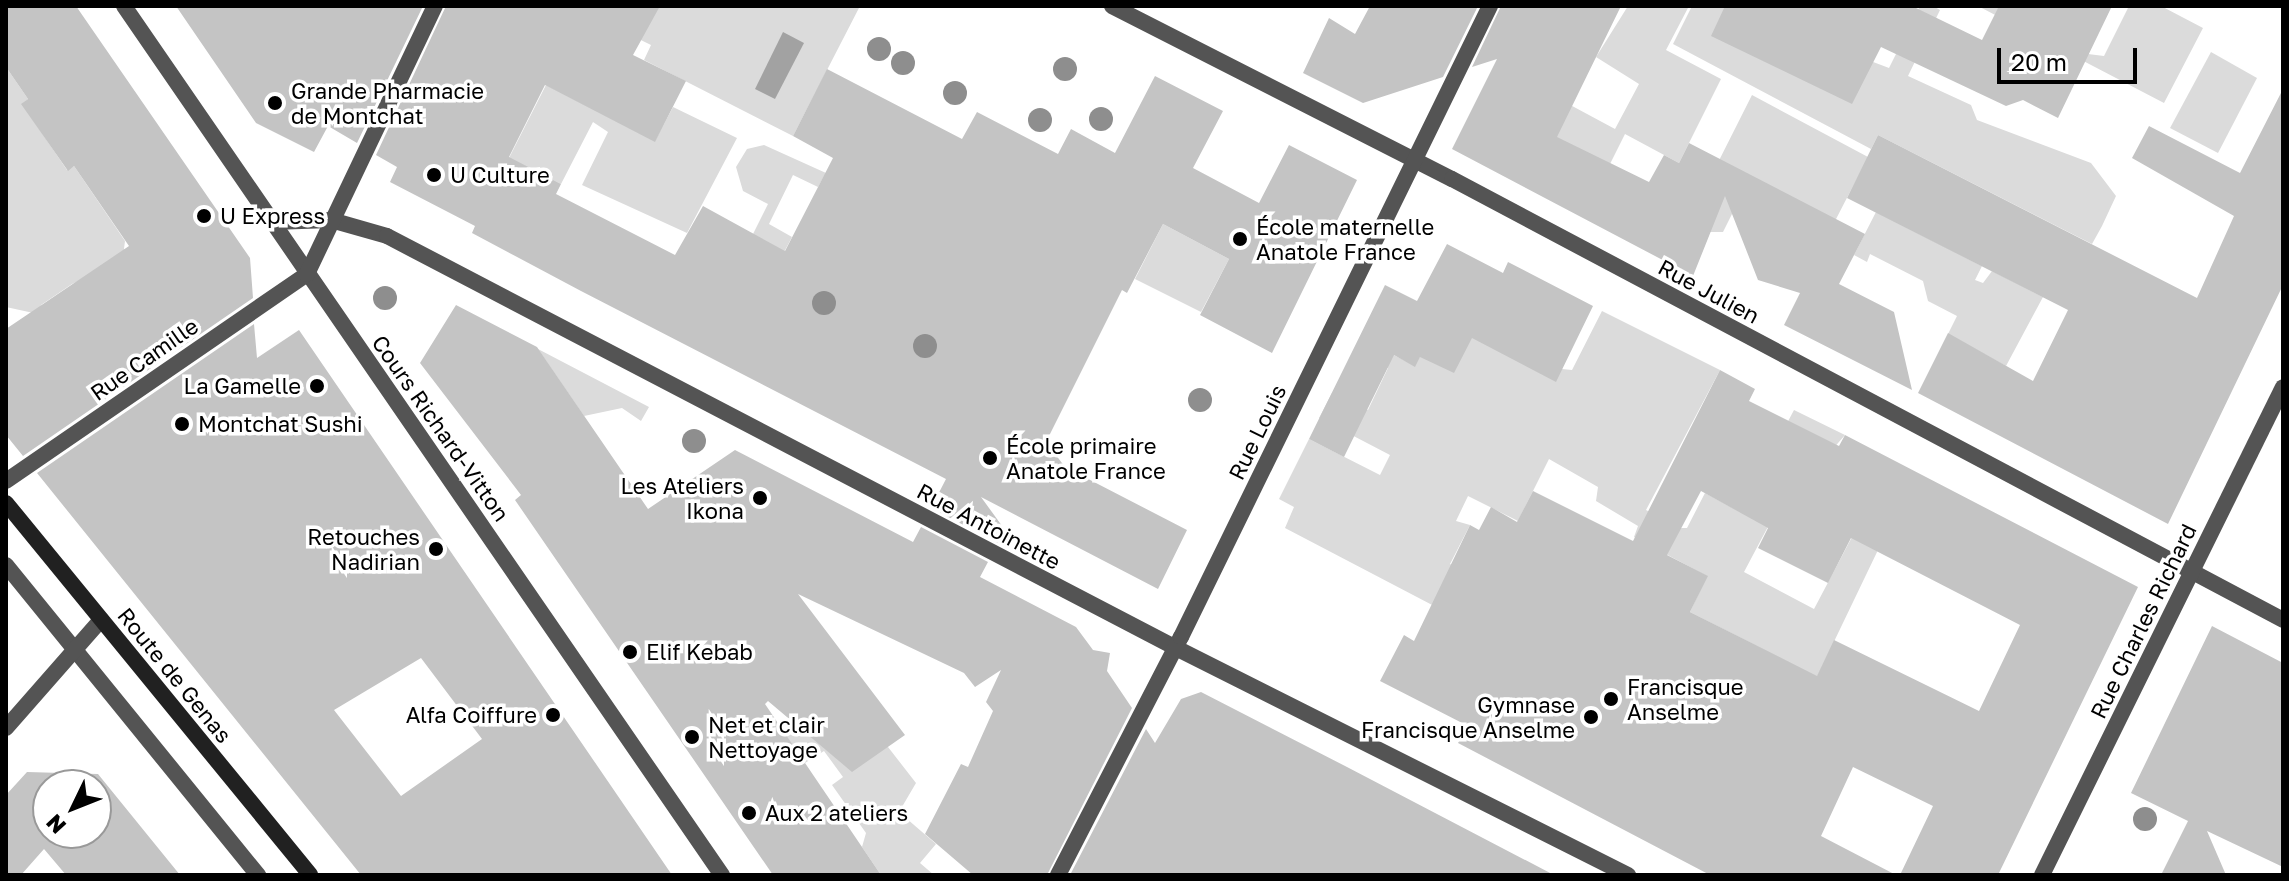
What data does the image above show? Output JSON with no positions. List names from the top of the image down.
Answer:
{
  "streets": {
    "main road": ["Route de Genas"],
    "street": [
      "Rue Julien",
      "Rue Camille",
      "Cours Richard-Vitton",
      "Rue Louis",
      "Rue Antoinette",
      "Rue Charles Richard"
    ]
  },
  "crossings": [
    ["Rue Julien", "Rue Louis"],
    ["Rue Julien", "Rue Charles Richard"],
    ["Rue Camille", "Cours Richard-Vitton"],
    ["Cours Richard-Vitton", "Rue Antoinette"],
    ["Rue Louis", "Rue Antoinette"]
  ],
  "places": [
    "Grande Pharmacie de Montchat",
    "U Culture",
    "U Express",
    "École maternelle Anatole France",
    "La Gamelle",
    "Montchat Sushi",
    "École primaire Anatole France",
    "Les Ateliers Ikona",
    "Retouches Nadirian",
    "Elif Kebab",
    "Francisque Anselme",
    "Alfa Coiffure",
    "Gymnase Francisque Anselme",
    "Net et clair Nettoyage",
    "Aux 2 ateliers"
  ],
  "scale_bar": "20 m",
  "north": "bottom left"
}
